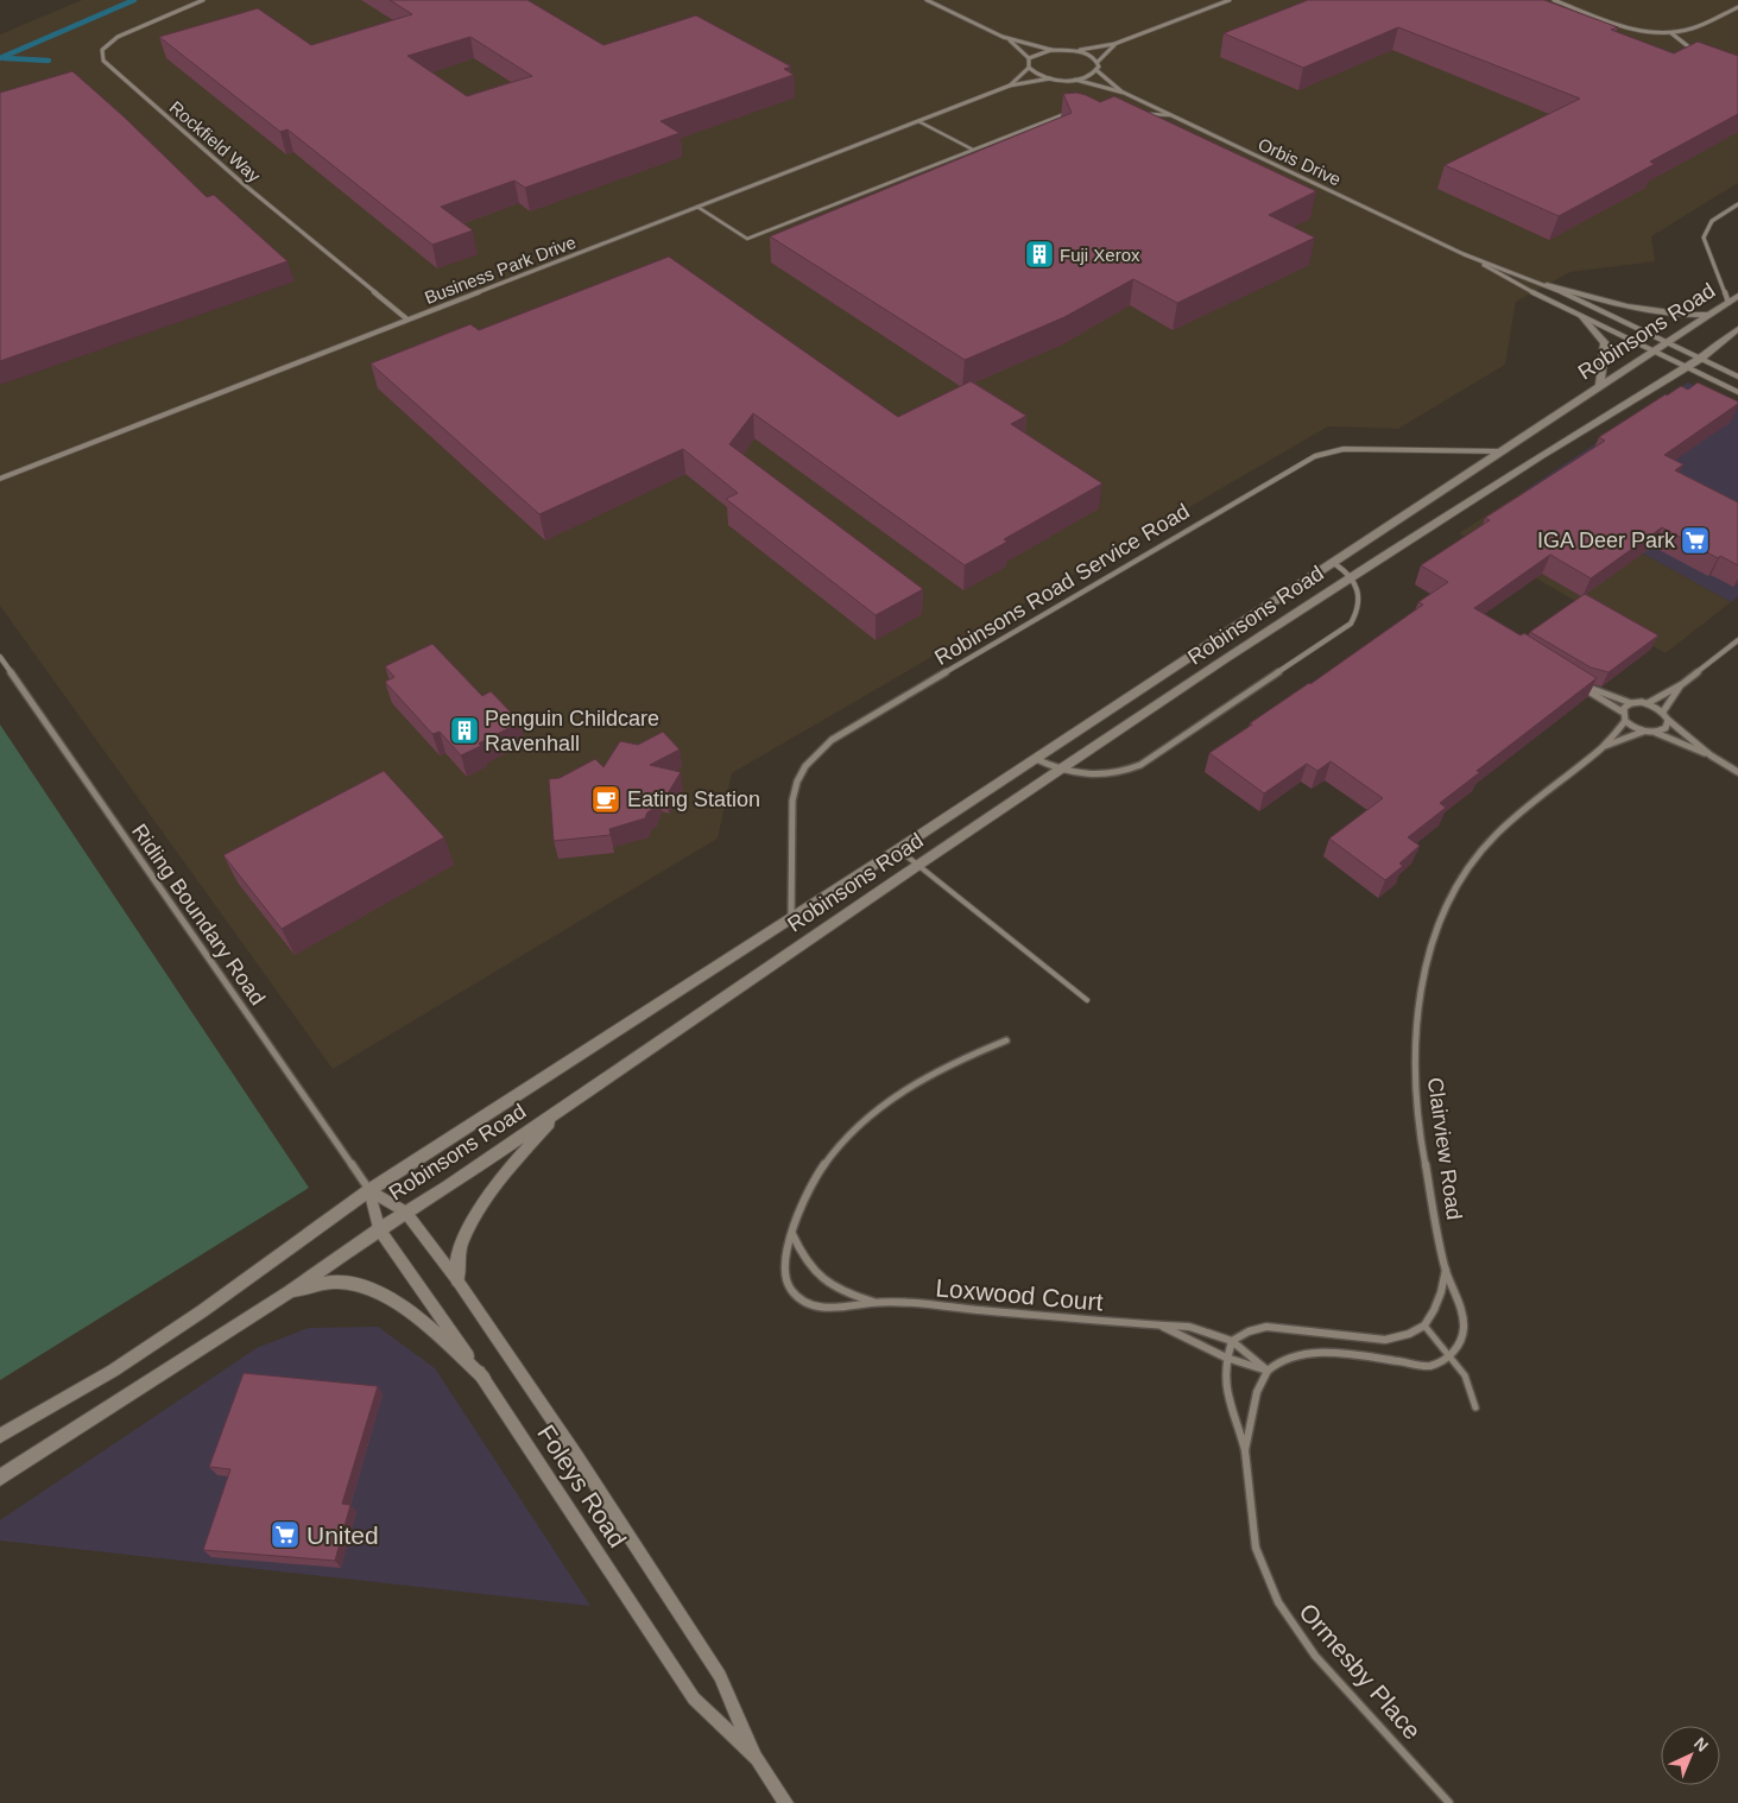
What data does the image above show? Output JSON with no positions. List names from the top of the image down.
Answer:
{
  "streets": {
    "main road": ["Robinsons Road"],
    "street": [
      "Rockfield Way",
      "Orbis Drive",
      "Business Park Drive",
      "Robinsons Road Service Road",
      "Riding Boundary Road",
      "Clairview Road",
      "Loxwood Court",
      "Foleys Road",
      "Ormesby Place"
    ]
  },
  "crossings": [
    ["Rockfield Way", "Business Park Drive"],
    ["Orbis Drive", "Robinsons Road"],
    ["Robinsons Road", "Robinsons Road Service Road"],
    ["Robinsons Road", "Riding Boundary Road"],
    ["Robinsons Road", "Foleys Road"],
    ["Loxwood Court", "Ormesby Place"]
  ],
  "places": {
    "building": ["Fuji Xerox", "Penguin Childcare Ravenhall"],
    "supermarket": ["IGA Deer Park", "United"],
    "cafe": ["Eating Station"]
  },
  "north": "top right"
}
